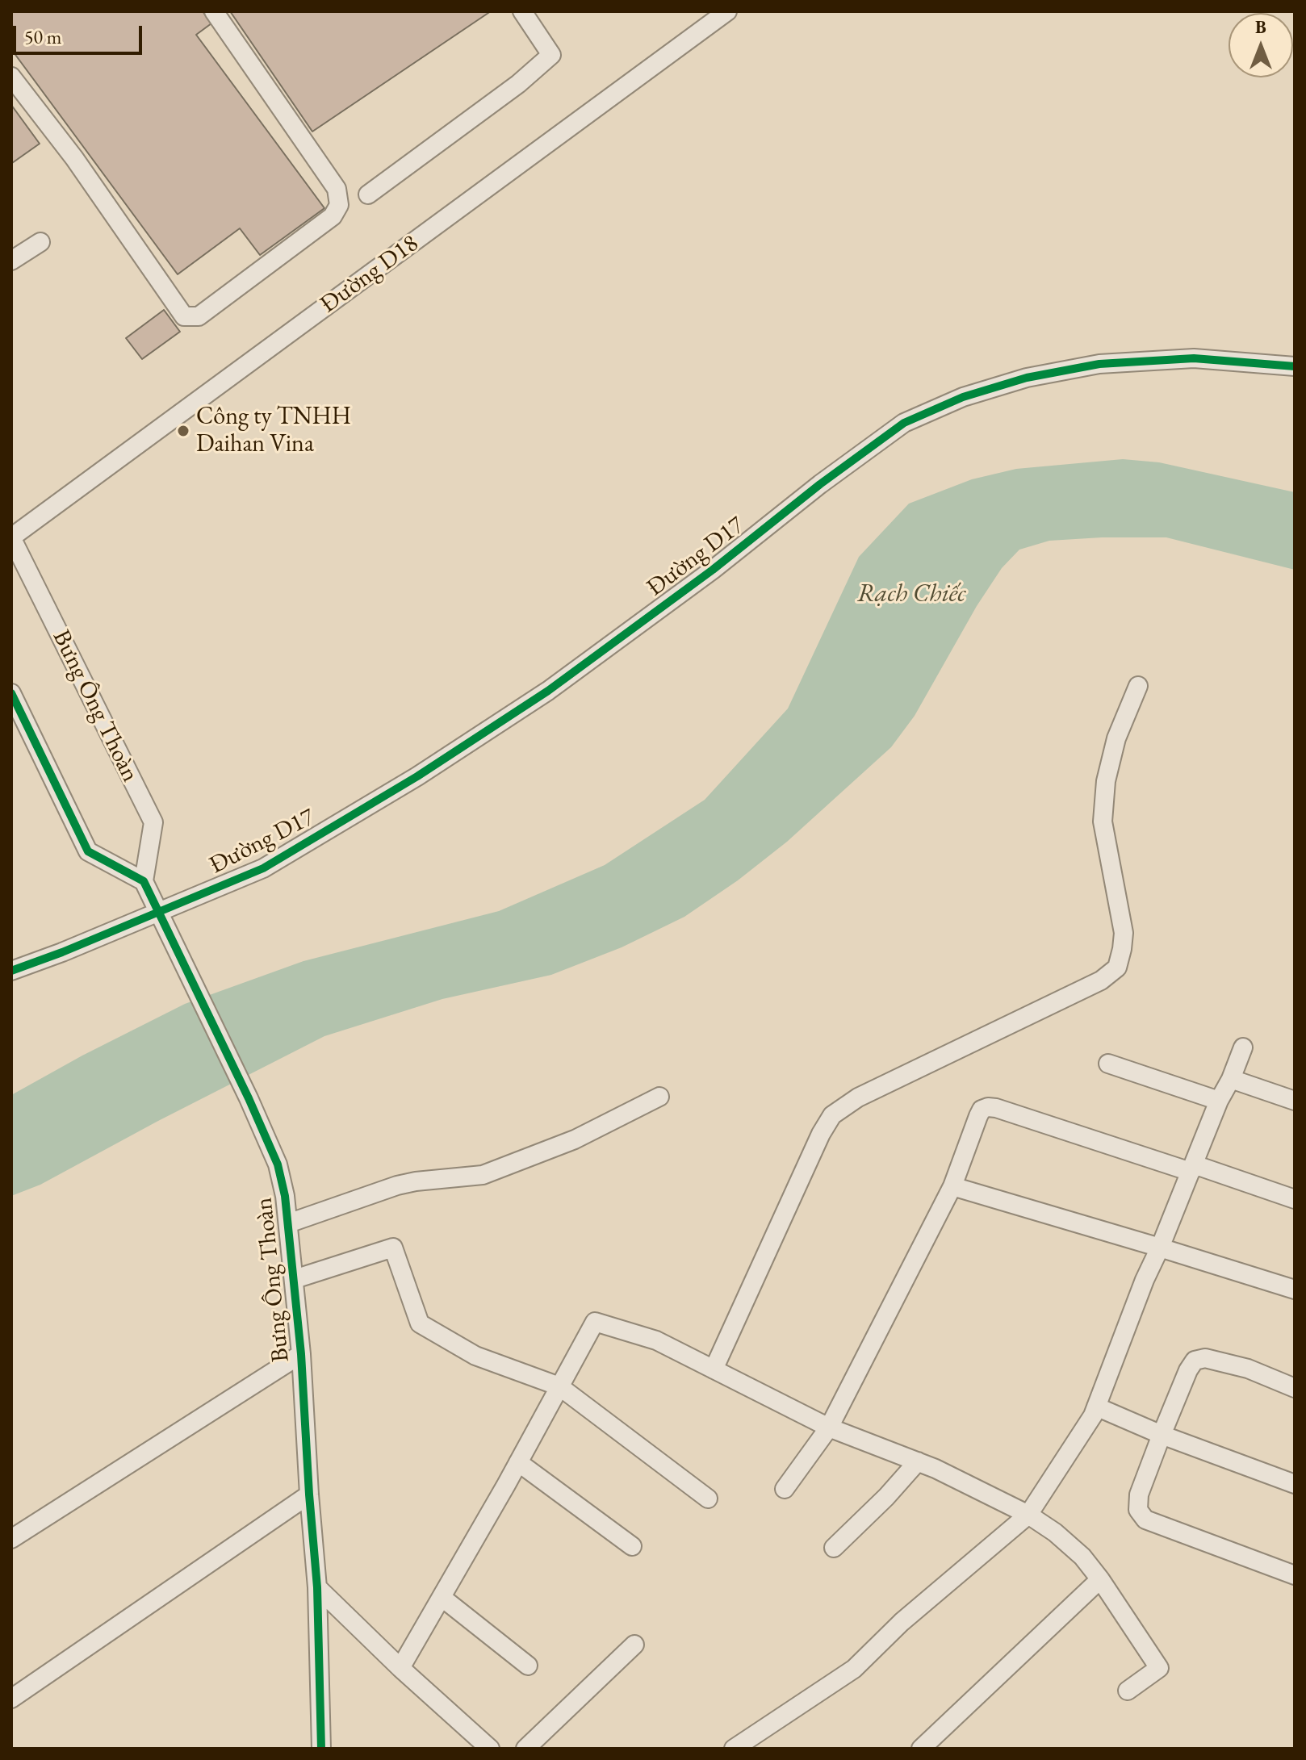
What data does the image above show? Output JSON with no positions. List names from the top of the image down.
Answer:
{
  "streets": {
    "street": ["Đường D18", "Đường D17", "Bưng Ông Thoàn"]
  },
  "crossings": [
    ["Đường D18", "Bưng Ông Thoàn"],
    ["Đường D17", "Bưng Ông Thoàn"]
  ],
  "water": ["Rạch Chiếc"],
  "places": ["Công ty TNHH Daihan Vina"],
  "scale_bar": "50 m",
  "north": "top"
}
